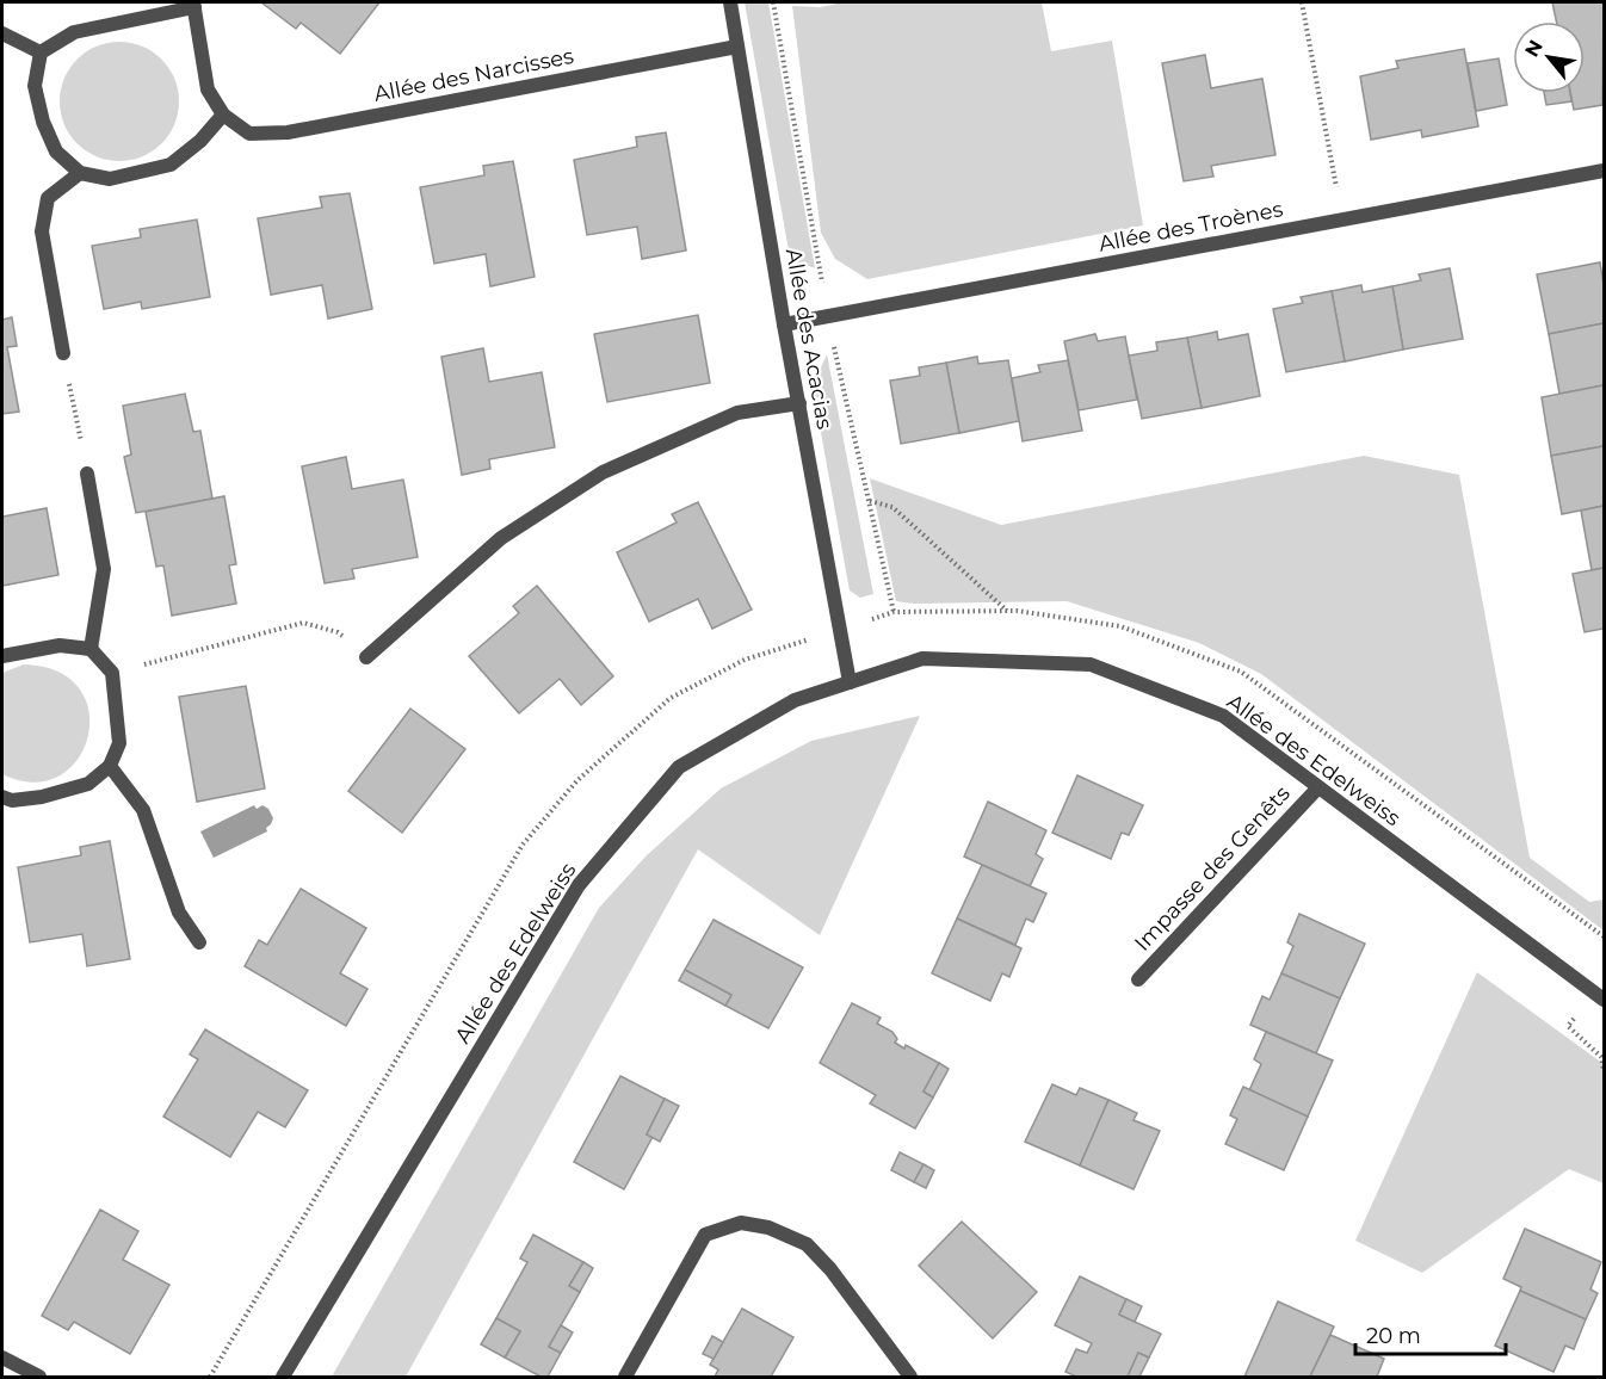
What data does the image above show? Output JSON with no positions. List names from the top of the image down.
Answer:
{
  "streets": {
    "street": [
      "Allée des Narcisses",
      "Allée des Troènes",
      "Allée des Acacias",
      "Allée des Edelweiss",
      "Impasse des Genêts"
    ]
  },
  "crossings": [
    ["Allée des Narcisses", "Allée des Acacias"],
    ["Allée des Troènes", "Allée des Acacias"],
    ["Allée des Acacias", "Allée des Edelweiss"],
    ["Allée des Edelweiss", "Impasse des Genêts"]
  ],
  "scale_bar": "20 m",
  "north": "top left"
}
